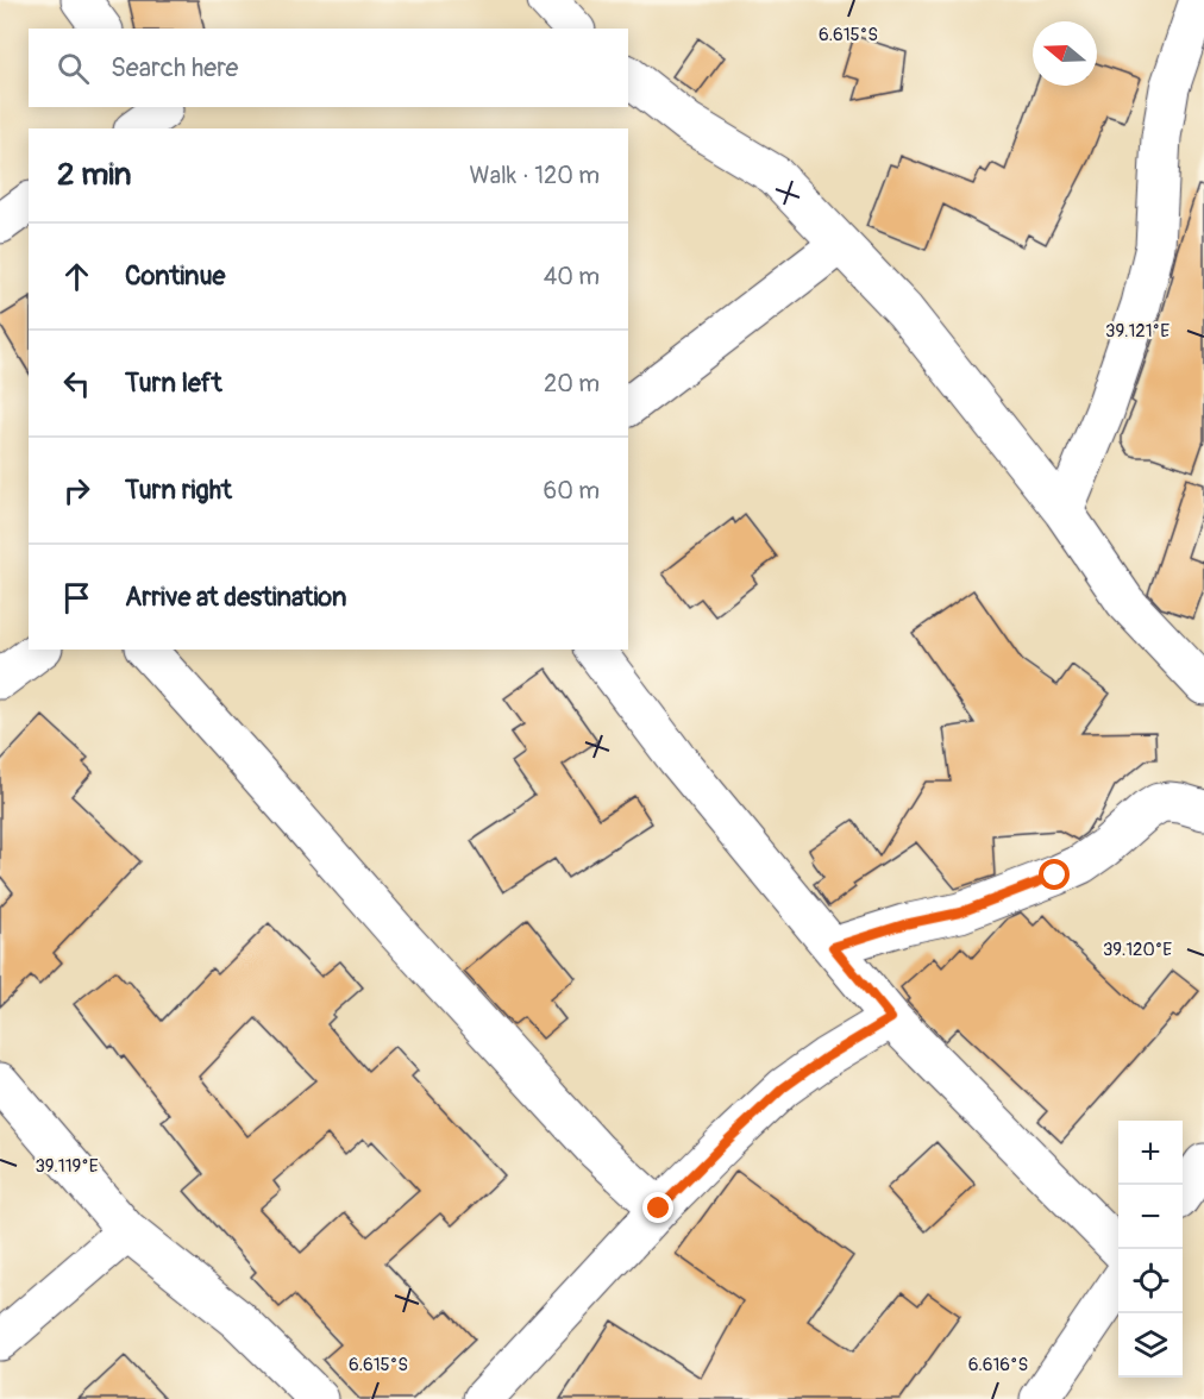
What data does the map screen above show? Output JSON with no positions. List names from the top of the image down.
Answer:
{
  "north": "left",
  "page": {
    "search": "Search here",
    "heading": ["2 min", "Walk · 120 m"],
    "list": [
      ["Continue", "40 m"],
      ["Turn left", "20 m"],
      ["Turn right", "60 m"],
      "Arrive at destination"
    ],
    "map_buttons": ["+", "−"]
  },
  "coordinates": [
    "6.615°S",
    "39.121°E",
    "39.120°E",
    "39.119°E",
    "6.616°S"
  ]
}
